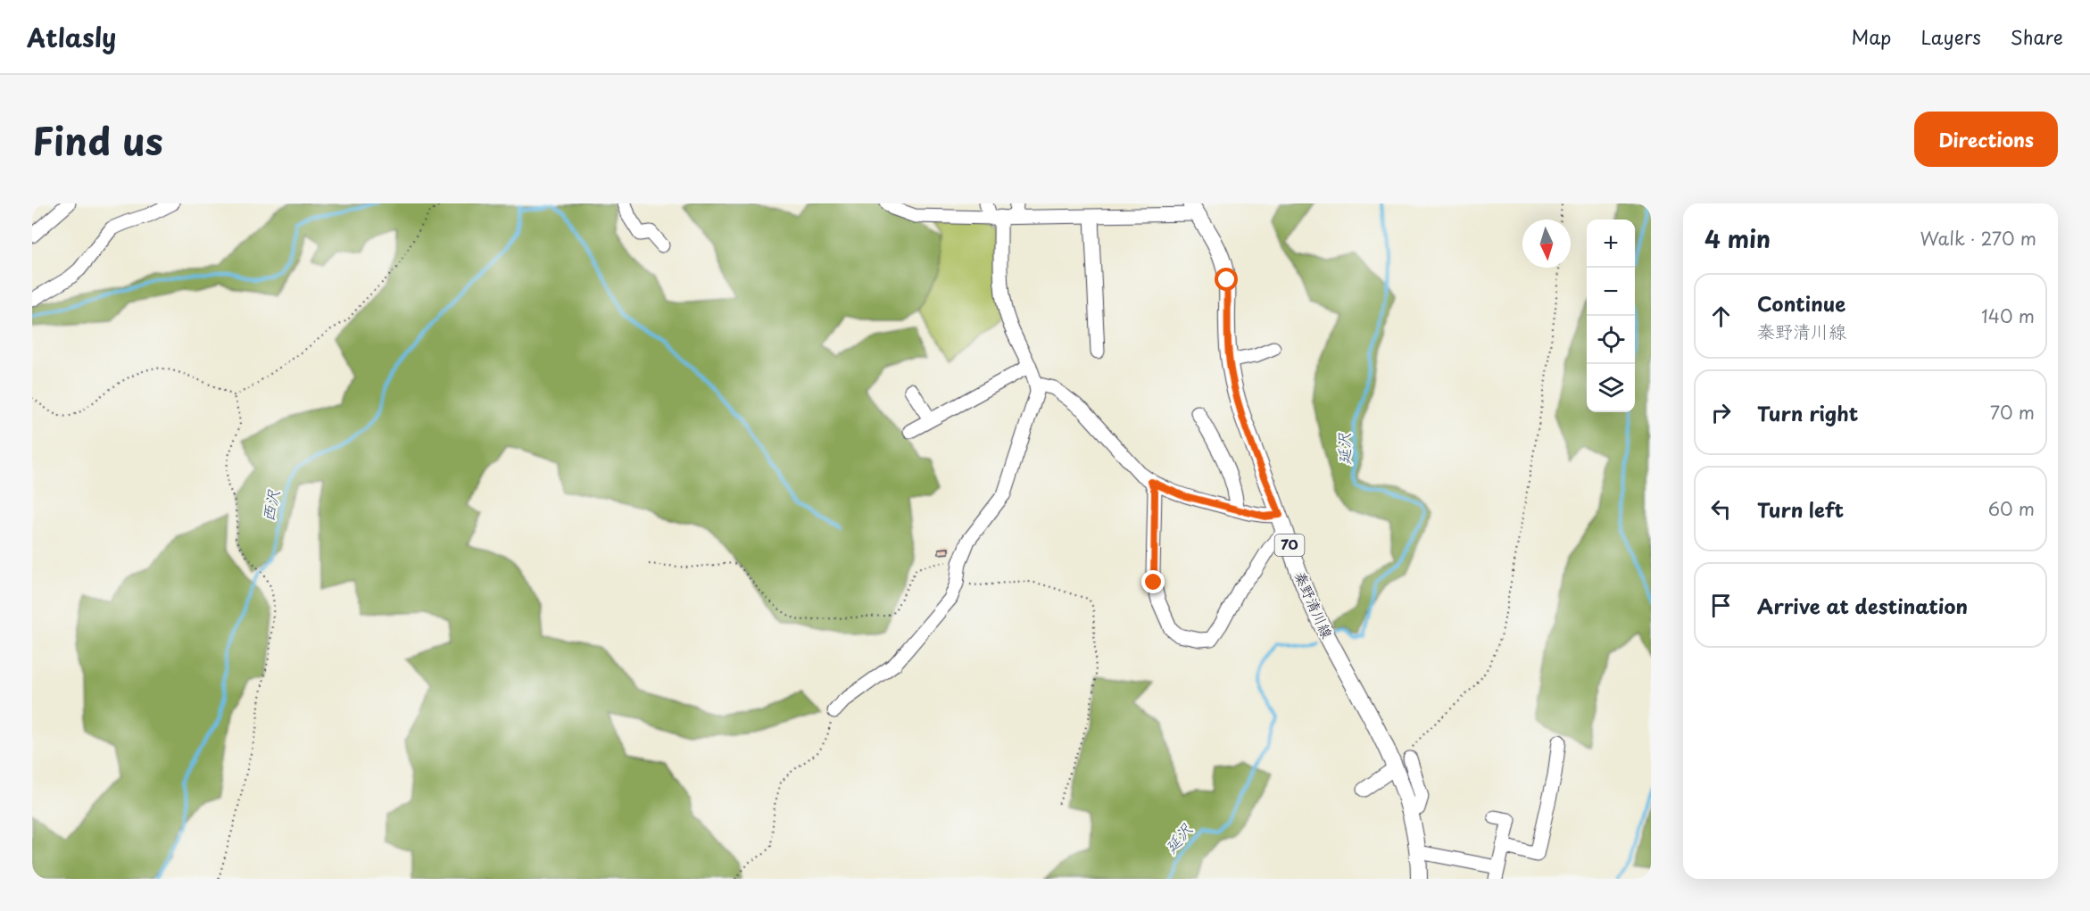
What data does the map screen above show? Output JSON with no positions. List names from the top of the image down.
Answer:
{
  "streets": {
    "main road": ["70", "秦野清川線"]
  },
  "water": ["延沢", "西沢"],
  "north": "bottom",
  "page": {
    "header": "Atlasly",
    "nav": ["Map", "Layers", "Share"],
    "title": "Find us",
    "buttons": "Directions",
    "heading": ["4 min", "Walk · 270 m"],
    "map_buttons": ["+", "−"],
    "list": [
      ["Continue", "秦野清川線", "140 m"],
      ["Turn right", "70 m"],
      ["Turn left", "60 m"],
      "Arrive at destination"
    ]
  }
}
